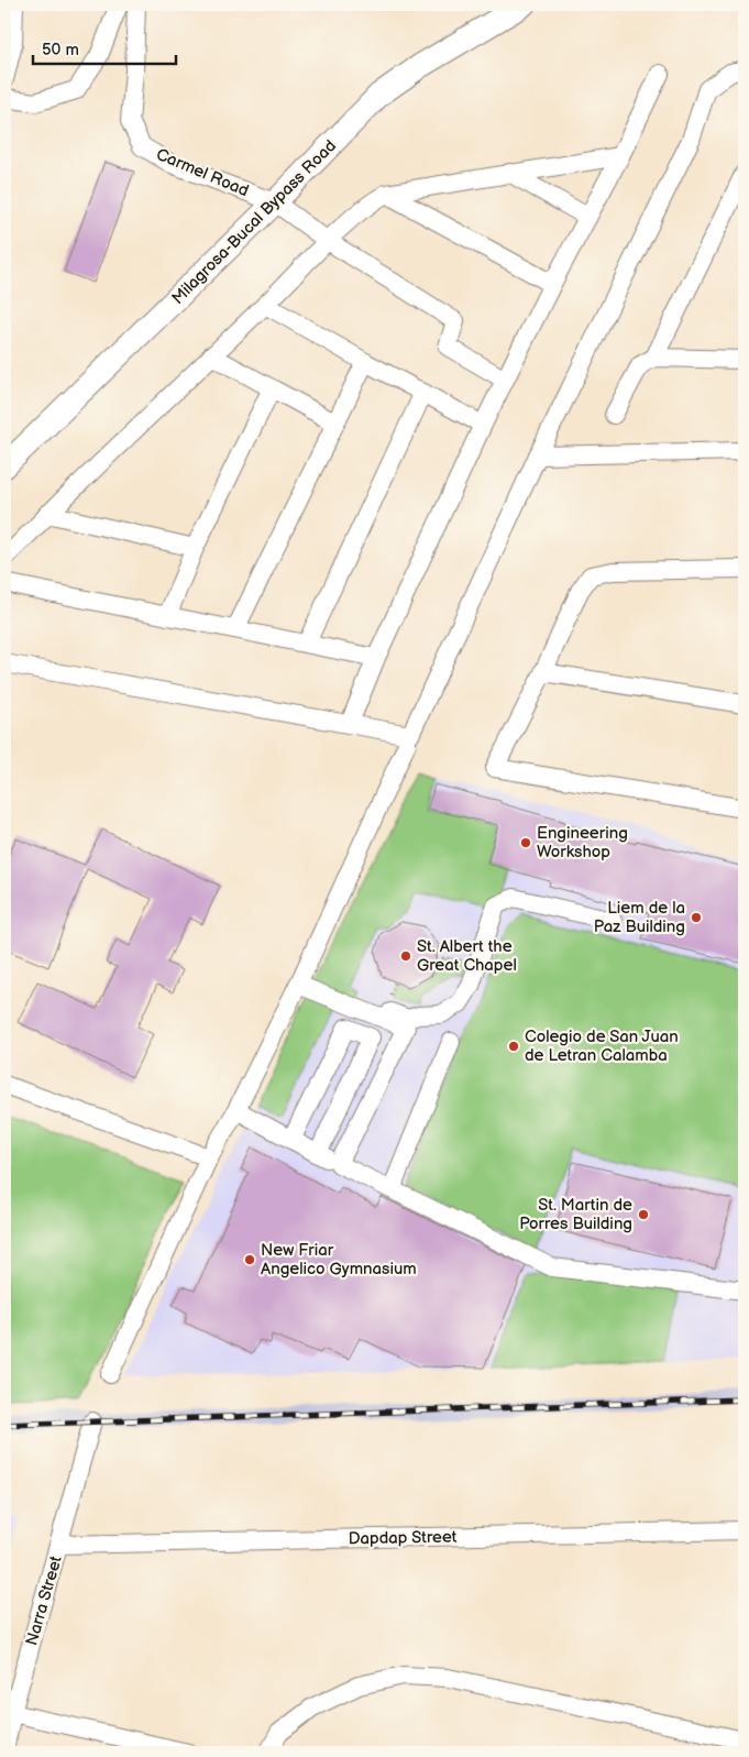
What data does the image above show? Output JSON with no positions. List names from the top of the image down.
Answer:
{
  "streets": {
    "main road": ["Milagrosa-Bucal Bypass Road"],
    "street": ["Carmel Road", "Dapdap Street", "Narra Street"]
  },
  "crossings": [
    ["Carmel Road", "Milagrosa-Bucal Bypass Road"],
    ["Dapdap Street", "Narra Street"]
  ],
  "places": [
    "Engineering Workshop",
    "Liem de la Paz Building",
    "St. Albert the Great Chapel",
    "Colegio de San Juan de Letran Calamba",
    "St. Martin de Porres Building",
    "New Friar Angelico Gymnasium"
  ],
  "scale_bar": "50 m"
}
